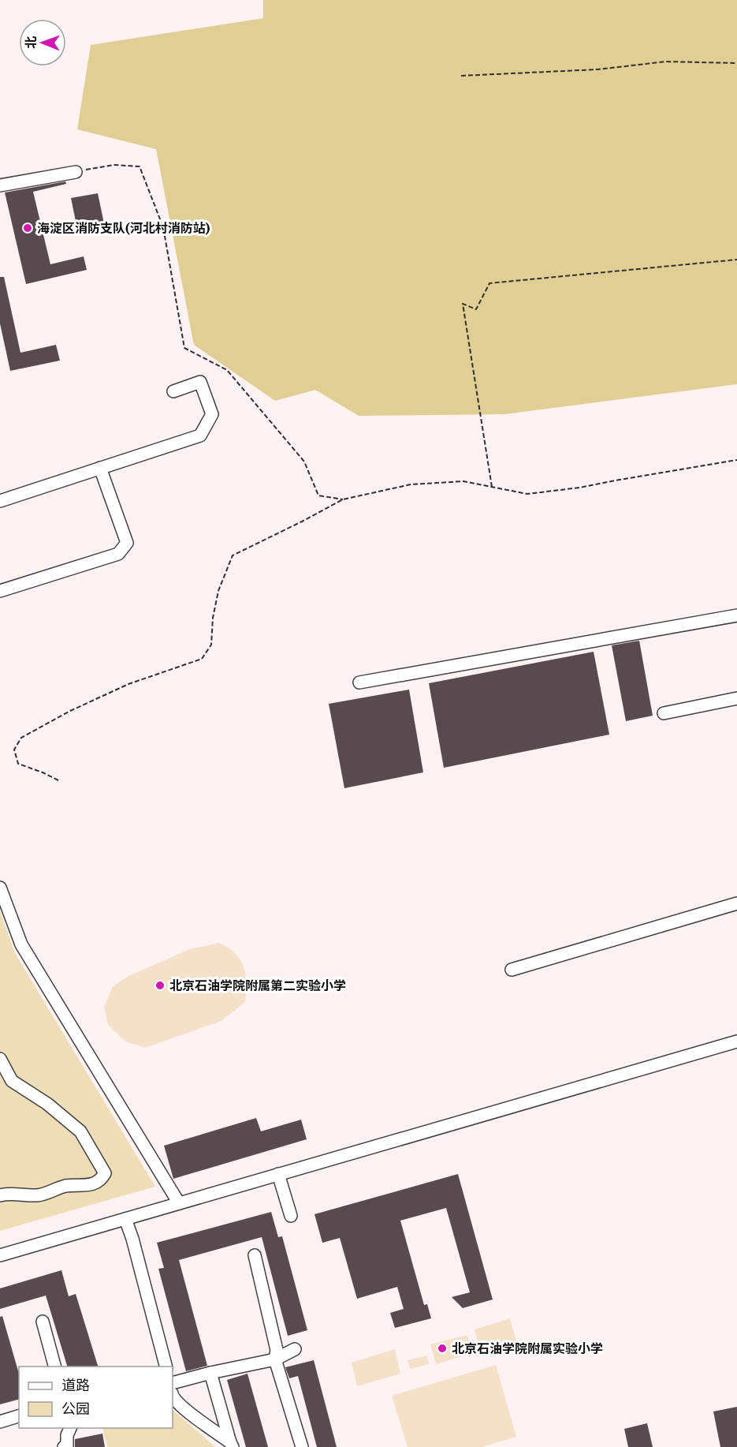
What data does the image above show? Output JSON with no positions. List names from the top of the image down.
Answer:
{
  "places": ["海淀区消防支队(河北村消防站)", "北京石油学院附属第二实验小学", "北京石油学院附属实验小学"],
  "legend": ["道路", "公园"],
  "north": "left"
}
